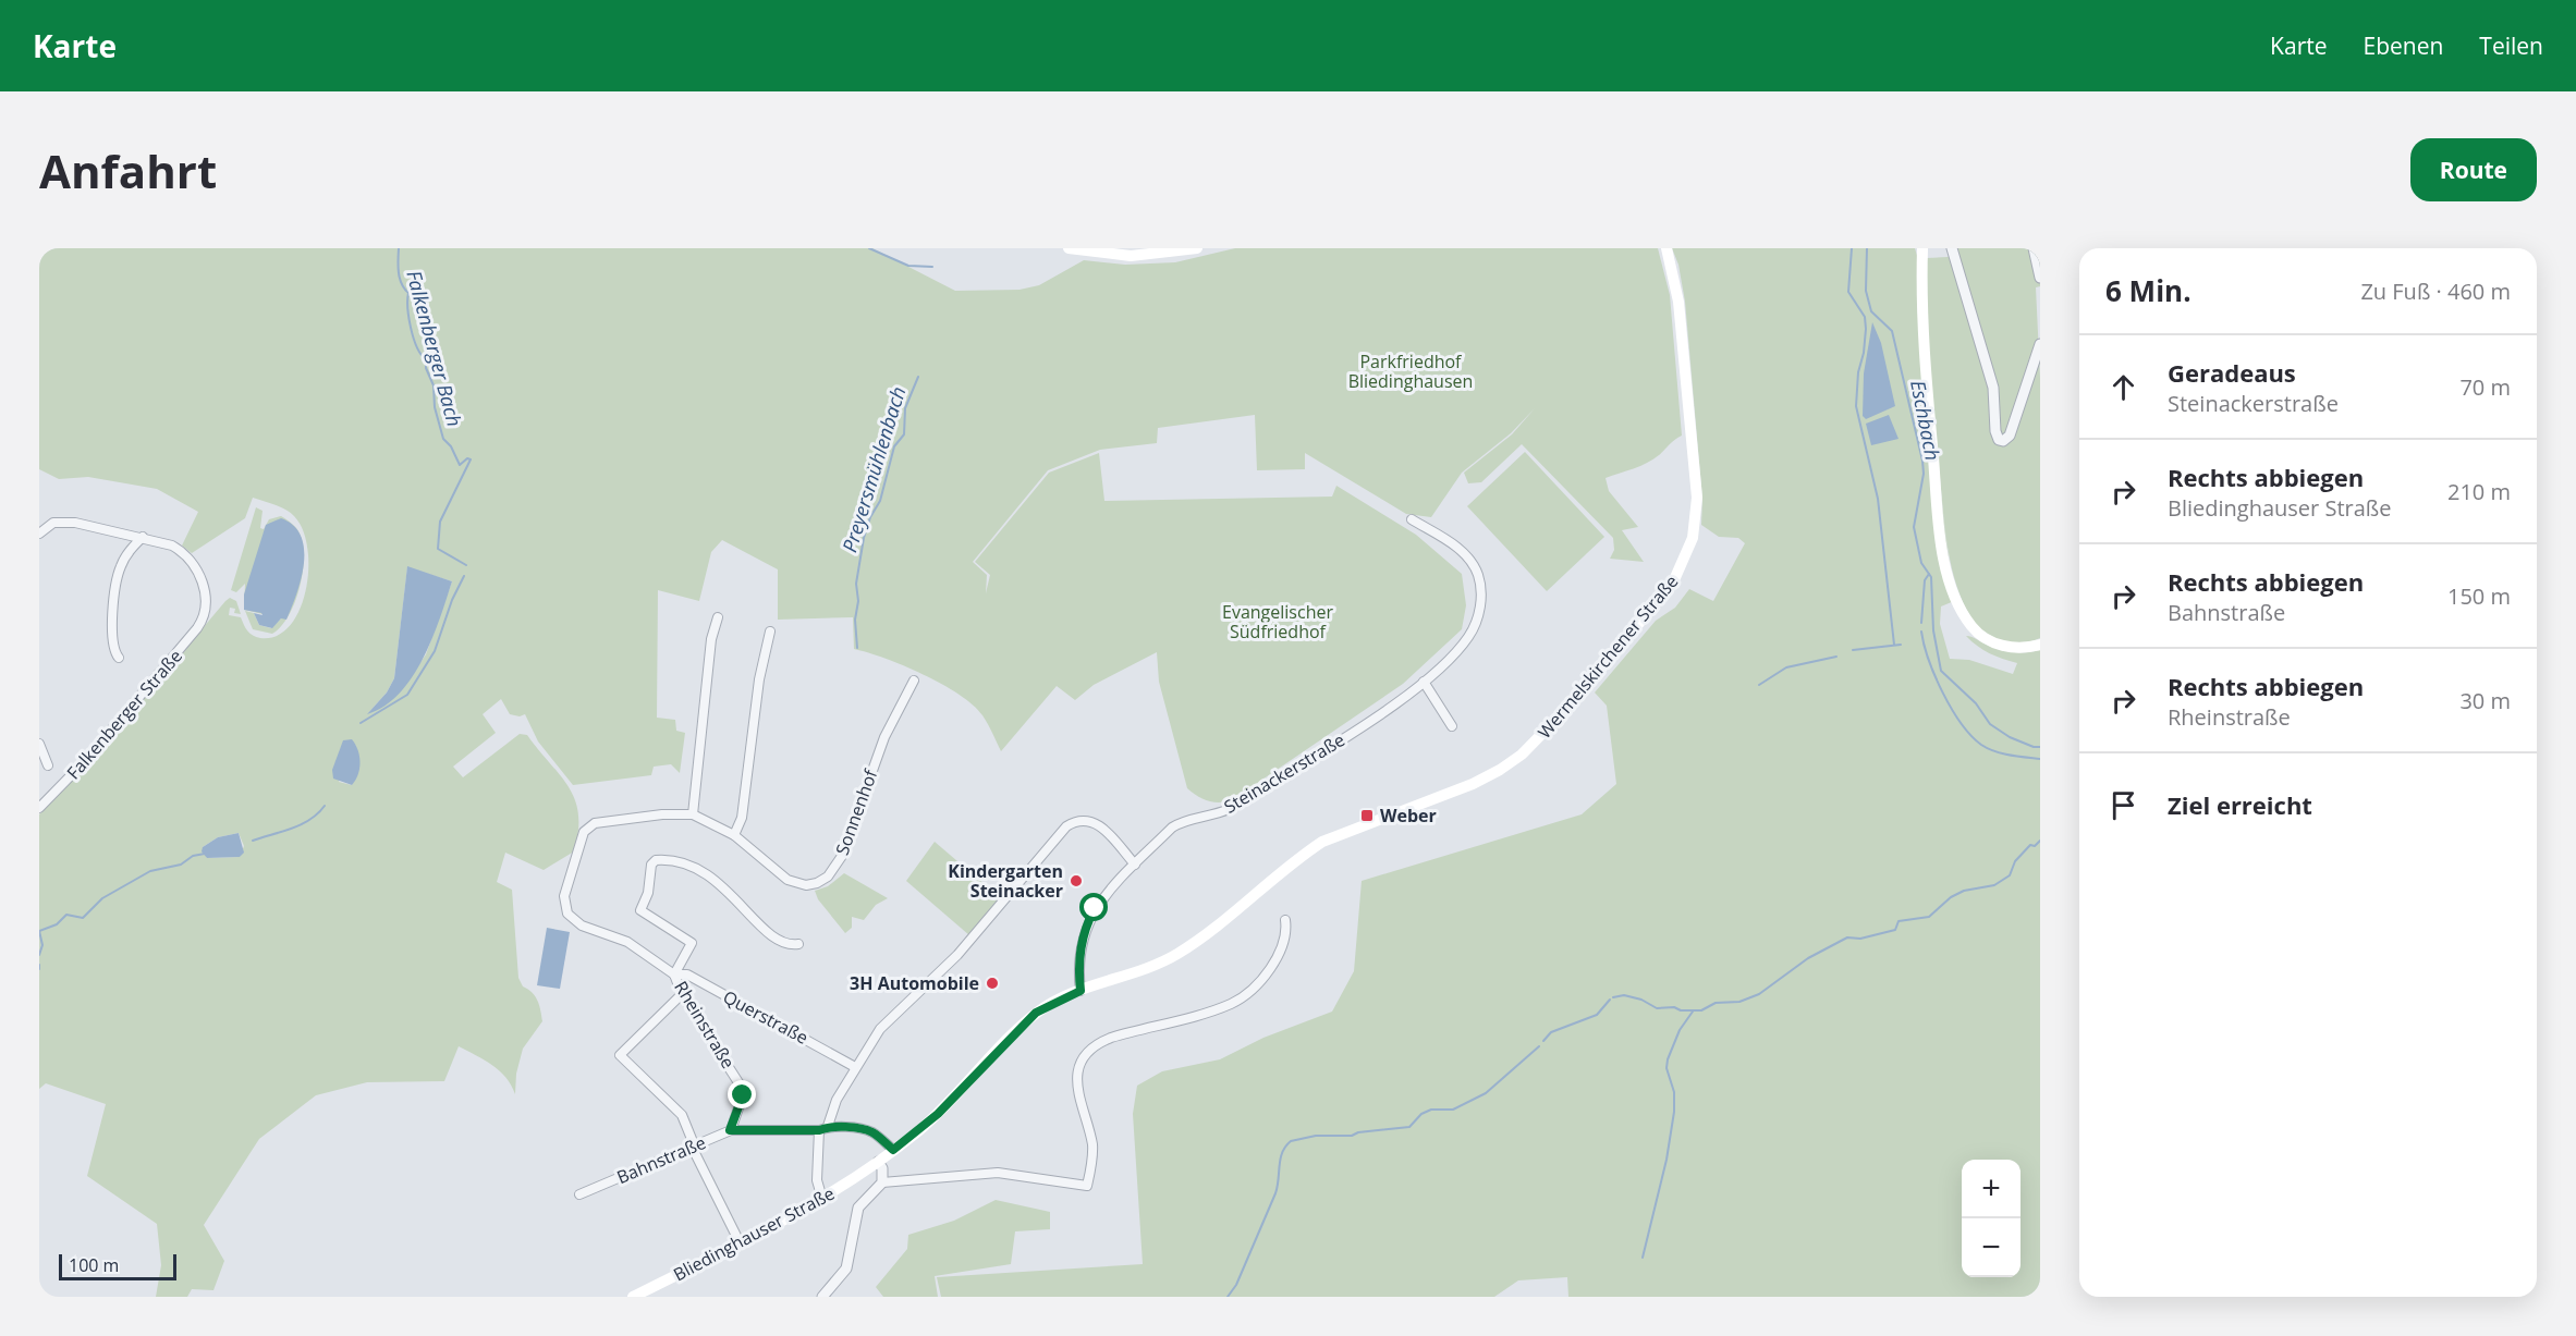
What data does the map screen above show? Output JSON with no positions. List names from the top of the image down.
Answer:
{
  "streets": {
    "main road": ["Wermelskirchener Straße", "Bliedinghauser Straße"],
    "street": [
      "Falkenberger Straße",
      "Steinackerstraße",
      "Sonnenhof",
      "Querstraße",
      "Rheinstraße",
      "Bahnstraße"
    ]
  },
  "crossings": [
    ["Wermelskirchener Straße", "Steinackerstraße"],
    ["Wermelskirchener Straße", "Bliedinghauser Straße"],
    ["Steinackerstraße", "Bliedinghauser Straße"],
    ["Sonnenhof", "Rheinstraße"],
    ["Querstraße", "Rheinstraße"],
    ["Rheinstraße", "Bahnstraße"],
    ["Bahnstraße", "Bliedinghauser Straße"]
  ],
  "water": ["Falkenberger Bach", "Eschbach", "Preyersmühlenbach"],
  "parks": ["Parkfriedhof Bliedinghausen", "Evangelischer Südfriedhof"],
  "places": {
    "transit": ["Weber"],
    "other": ["Kindergarten Steinacker", "3H Automobile"]
  },
  "scale_bar": "100 m",
  "page": {
    "header": "Karte",
    "nav": ["Karte", "Ebenen", "Teilen"],
    "buttons": "Route",
    "title": "Anfahrt",
    "heading": ["6 Min.", "Zu Fuß · 460 m"],
    "list": [
      ["Geradeaus", "Steinackerstraße", "70 m"],
      ["Rechts abbiegen", "Bliedinghauser Straße", "210 m"],
      ["Rechts abbiegen", "Bahnstraße", "150 m"],
      ["Rechts abbiegen", "Rheinstraße", "30 m"],
      "Ziel erreicht"
    ],
    "map_buttons": ["+", "−"],
    "scale": "100 m"
  }
}
